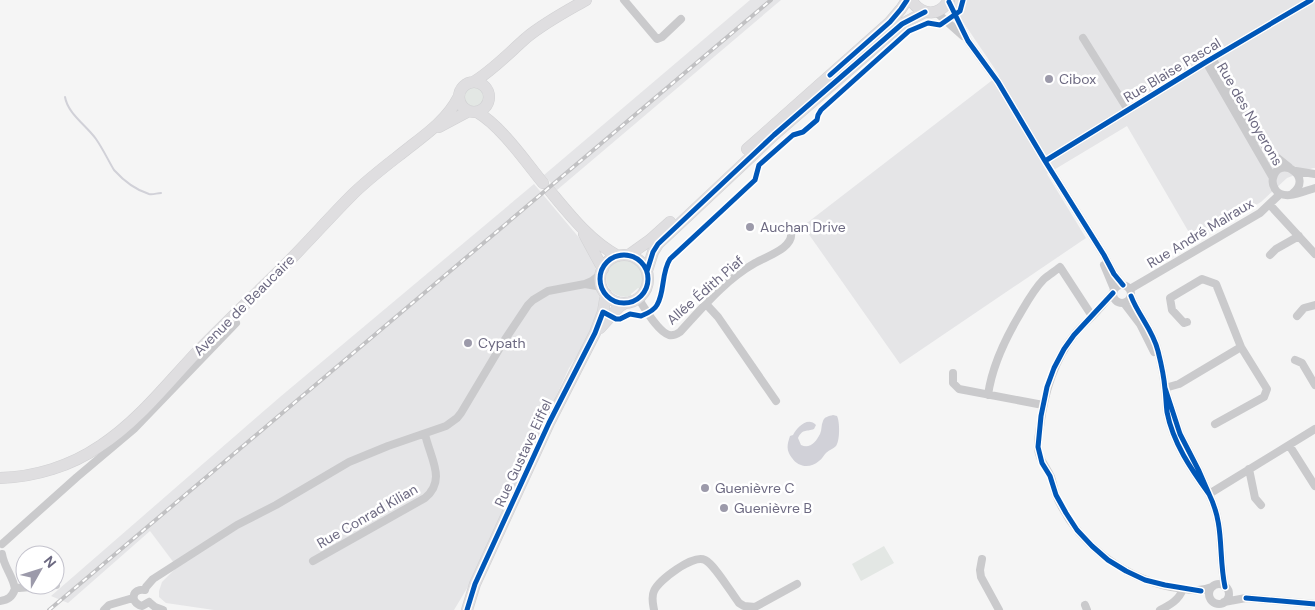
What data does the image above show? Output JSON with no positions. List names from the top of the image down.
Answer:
{
  "streets": {
    "main road": ["Avenue de Beaucaire", "Rue Gustave Eiffel"],
    "street": [
      "Rue Blaise Pascal",
      "Rue des Noyerons",
      "Rue André Malraux",
      "Allée Édith Piaf",
      "Rue Conrad Kilian"
    ]
  },
  "crossings": [
    ["Rue Blaise Pascal", "Rue des Noyerons"],
    ["Rue des Noyerons", "Rue André Malraux"],
    ["Allée Édith Piaf", "Rue Gustave Eiffel"]
  ],
  "places": [
    "Cibox",
    "Auchan Drive",
    "Cypath",
    "Guenièvre C",
    "Guenièvre B"
  ],
  "north": "top right"
}
